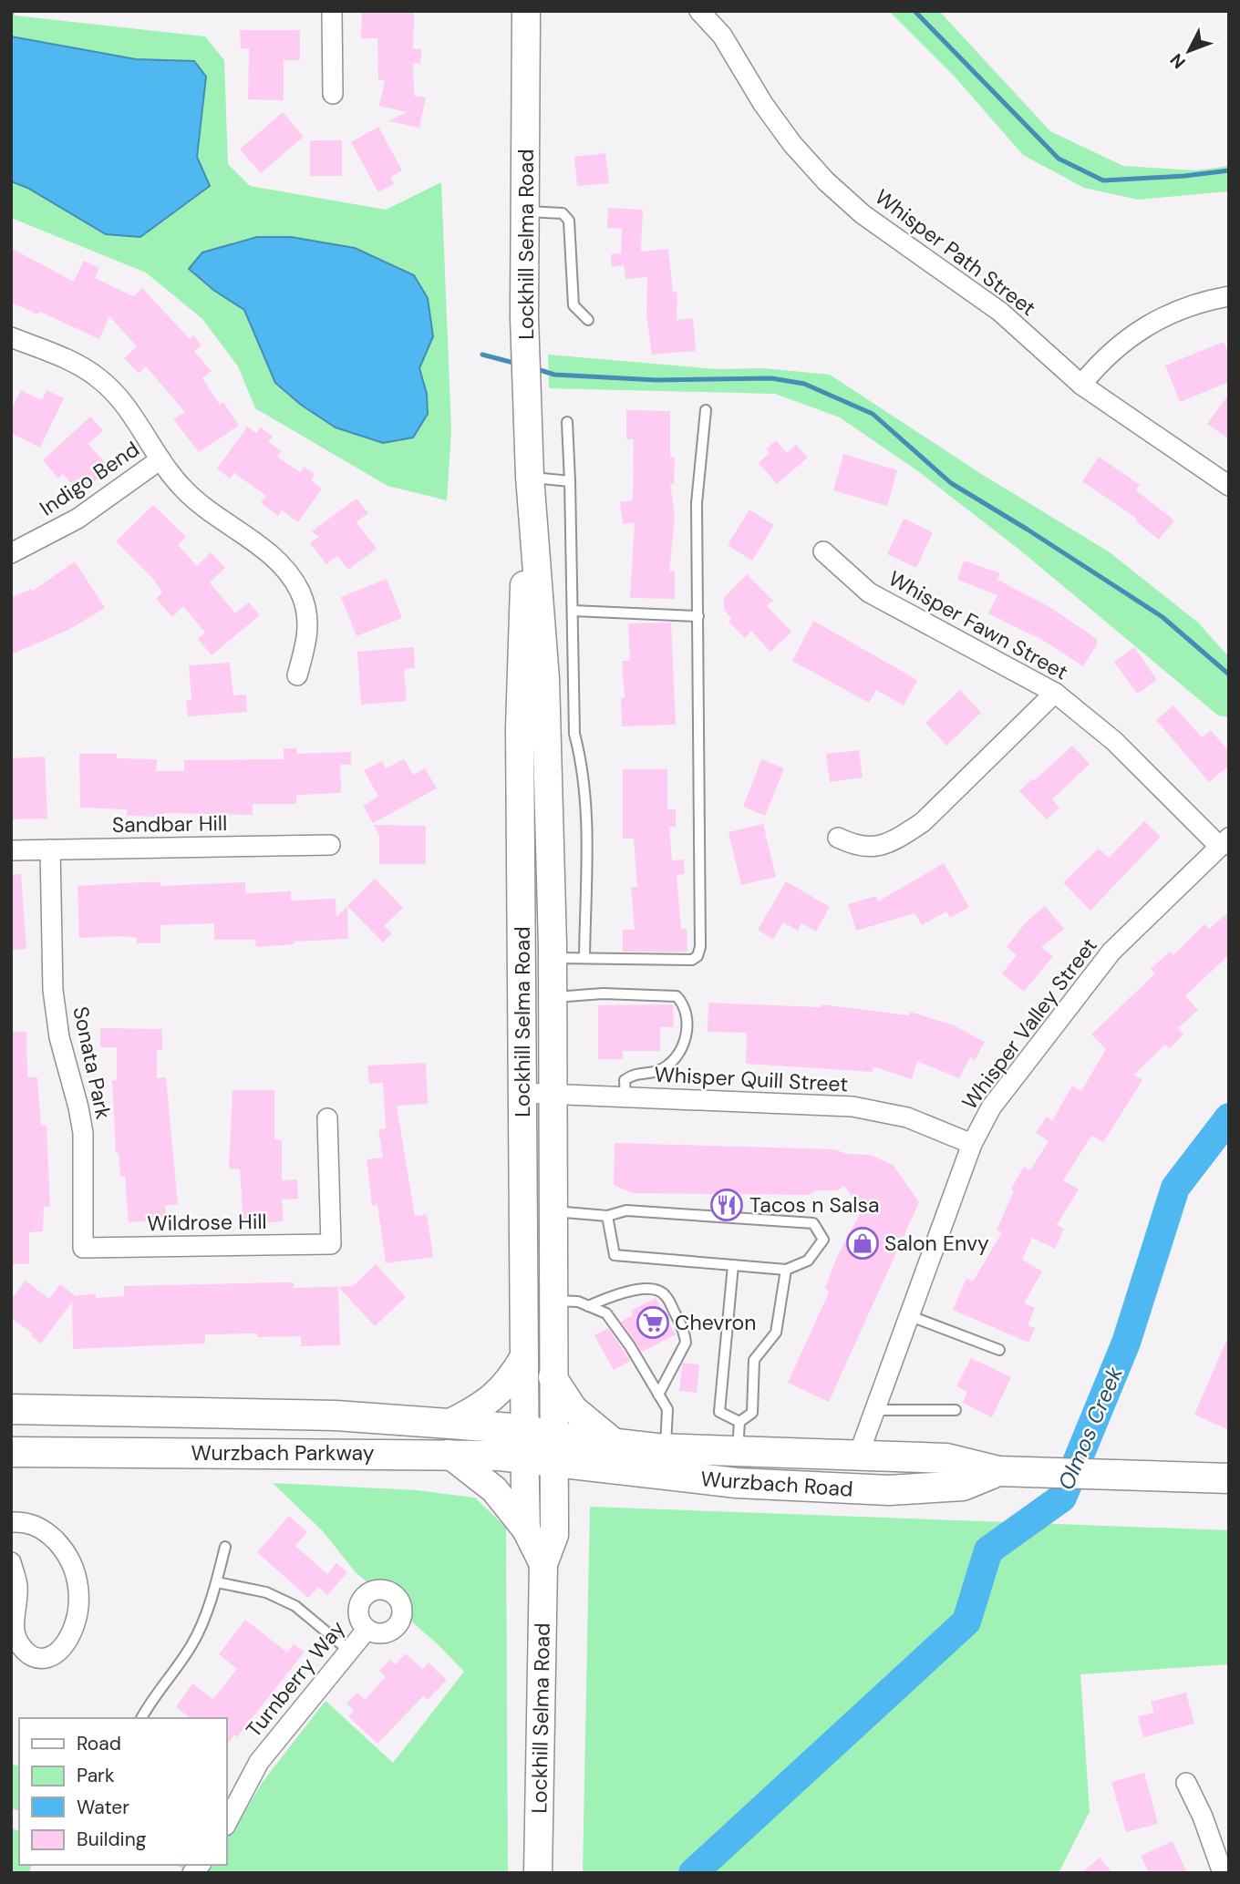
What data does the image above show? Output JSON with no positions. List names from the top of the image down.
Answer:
{
  "streets": {
    "main road": ["Lockhill Selma Road", "Wurzbach Parkway", "Wurzbach Road"],
    "street": [
      "Whisper Path Street",
      "Indigo Bend",
      "Whisper Fawn Street",
      "Sandbar Hill",
      "Whisper Valley Street",
      "Sonata Park",
      "Whisper Quill Street",
      "Wildrose Hill",
      "Turnberry Way"
    ]
  },
  "crossings": [
    ["Lockhill Selma Road", "Whisper Quill Street"],
    ["Lockhill Selma Road", "Wurzbach Parkway"],
    ["Lockhill Selma Road", "Wurzbach Road"],
    ["Whisper Fawn Street", "Whisper Valley Street"],
    ["Sandbar Hill", "Sonata Park"],
    ["Whisper Valley Street", "Whisper Quill Street"],
    ["Whisper Valley Street", "Wurzbach Road"],
    ["Sonata Park", "Wildrose Hill"],
    ["Wurzbach Parkway", "Wurzbach Road"]
  ],
  "water": ["Olmos Creek"],
  "places": {
    "restaurant": ["Tacos n Salsa"],
    "shop": ["Salon Envy"],
    "supermarket": ["Chevron"]
  },
  "legend": [
    "Road",
    "Park",
    "Water",
    "Building"
  ],
  "north": "bottom left"
}
